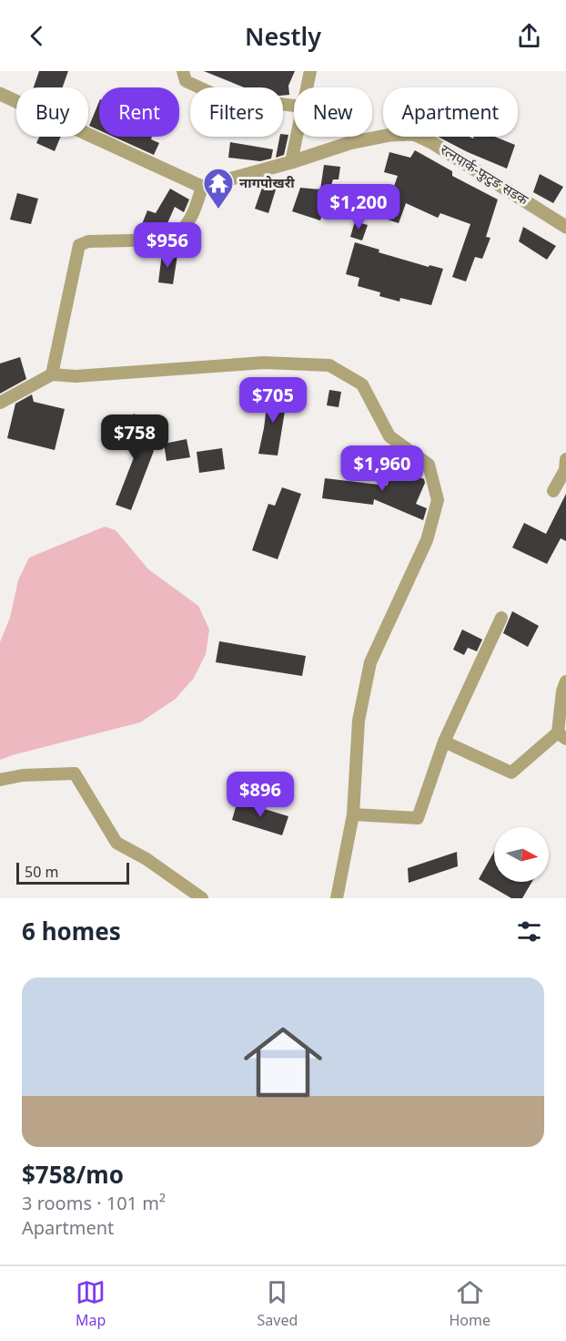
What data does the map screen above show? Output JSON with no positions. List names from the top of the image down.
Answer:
{
  "streets": {
    "street": ["रत्नपार्क-फुटुङ सडक"]
  },
  "places": {
    "temple": ["नागपोखरी"]
  },
  "scale_bar": "50 m",
  "north": "right",
  "page": {
    "header": "Nestly",
    "chip": [
      "Buy",
      "Rent",
      "Filters",
      "New",
      "Apartment"
    ],
    "price": [
      "$1,200",
      "$956",
      "$705",
      "$758",
      "$1,960",
      "$896"
    ],
    "scale": "50 m",
    "heading": "6 homes",
    "list": [
      {
        "name": "$758/mo",
        "note": "3 rooms · 101 m² · Apartment"
      }
    ],
    "tabs": ["Map", "Saved", "Home"]
  }
}
